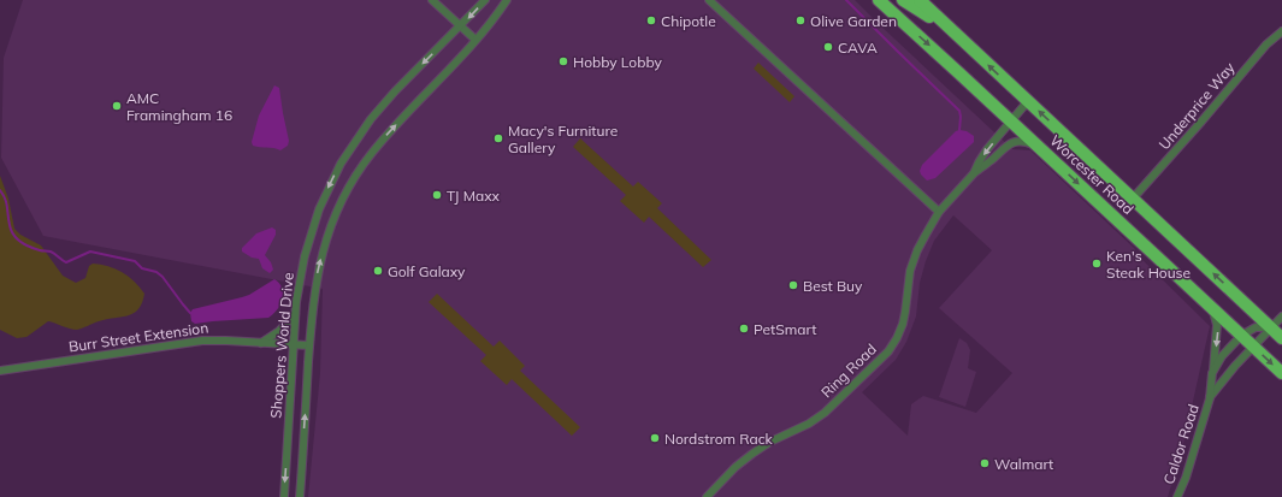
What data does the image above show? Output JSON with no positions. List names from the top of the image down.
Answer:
{
  "streets": {
    "highway": ["Worcester Road"],
    "street": [
      "Underprice Way",
      "Burr Street Extension",
      "Shoppers World Drive",
      "Ring Road",
      "Caldor Road"
    ]
  },
  "crossings": [
    ["Underprice Way", "Worcester Road"],
    ["Worcester Road", "Ring Road"],
    ["Worcester Road", "Caldor Road"],
    ["Burr Street Extension", "Shoppers World Drive"]
  ],
  "places": [
    "Chipotle",
    "Olive Garden",
    "CAVA",
    "Hobby Lobby",
    "AMC Framingham 16",
    "Macy's Furniture Gallery",
    "TJ Maxx",
    "Ken's Steak House",
    "Golf Galaxy",
    "Best Buy",
    "PetSmart",
    "Nordstrom Rack",
    "Walmart"
  ]
}
